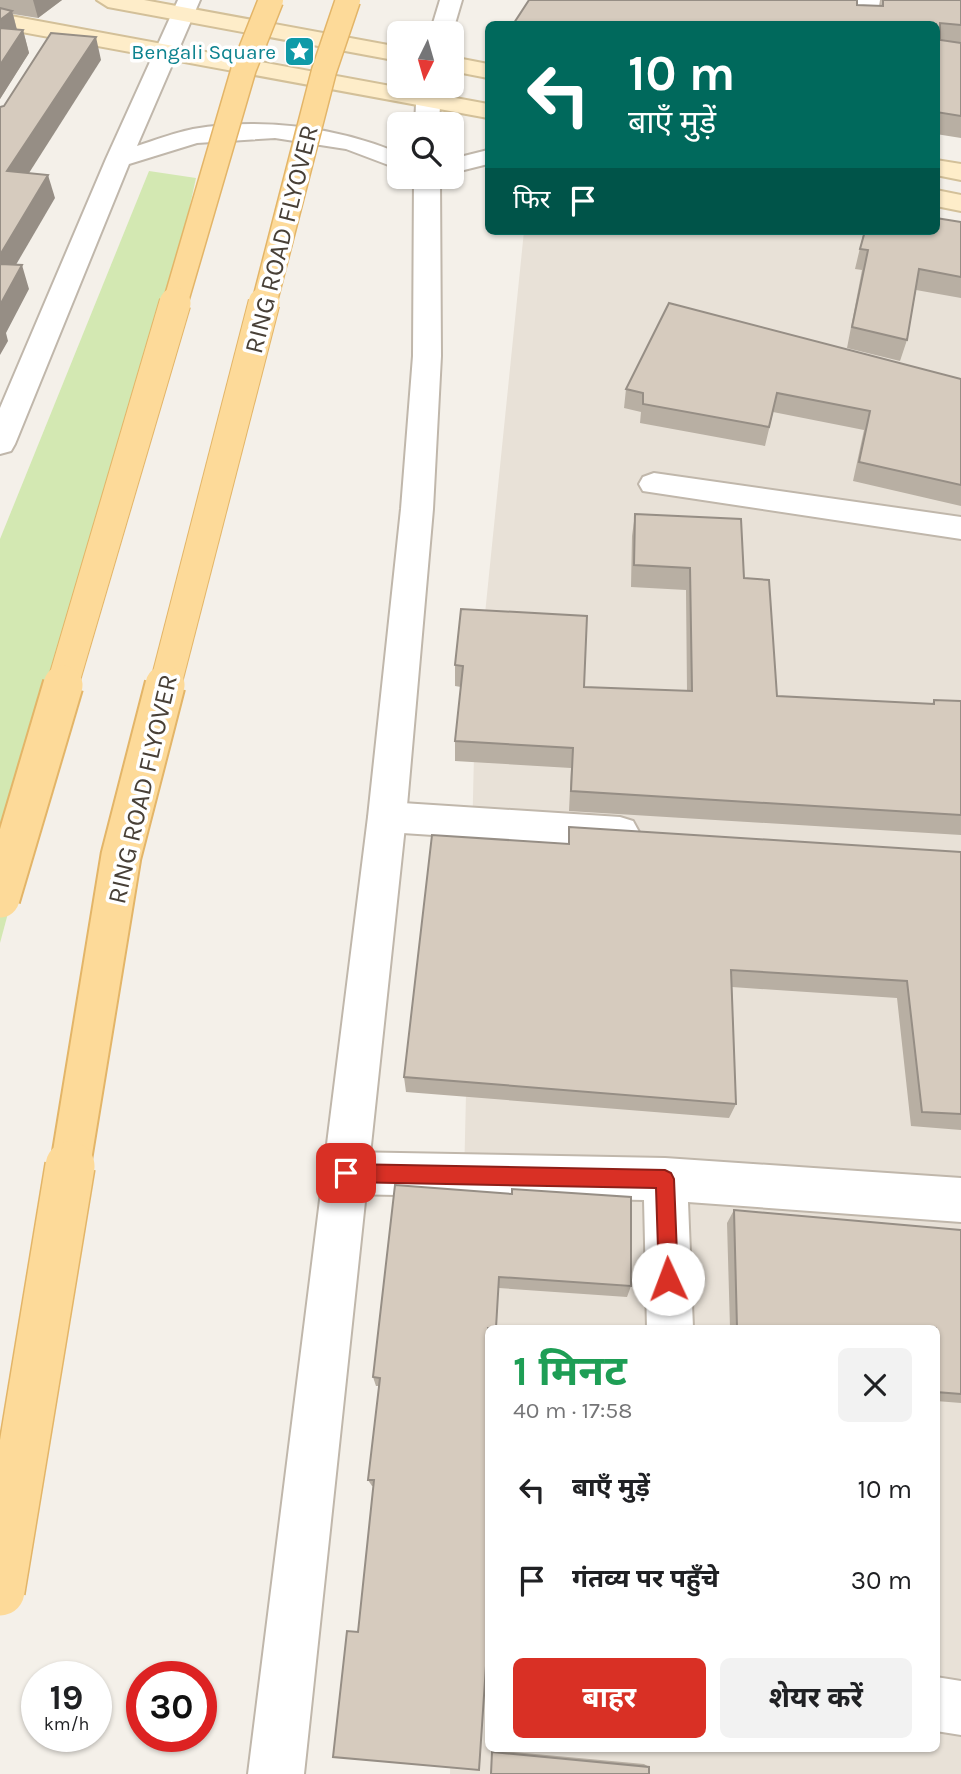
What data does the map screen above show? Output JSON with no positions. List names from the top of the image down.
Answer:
{
  "streets": {
    "main road": ["RING ROAD FLYOVER"]
  },
  "places": {
    "place": ["Bengali Square"]
  },
  "north": "bottom",
  "page": {
    "turn": ["10 m", "बाएँ मुड़ें"],
    "then": "फिर",
    "heading": ["1 मिनट", "40 m · 17:58"],
    "list": [
      {
        "name": "बाएँ मुड़ें",
        "value": "10 m"
      },
      {
        "name": "गंतव्य पर पहुँचे",
        "value": "30 m"
      }
    ],
    "buttons": ["बाहर", "शेयर करें"],
    "speed": "19 km/h",
    "limit": "30"
  }
}
